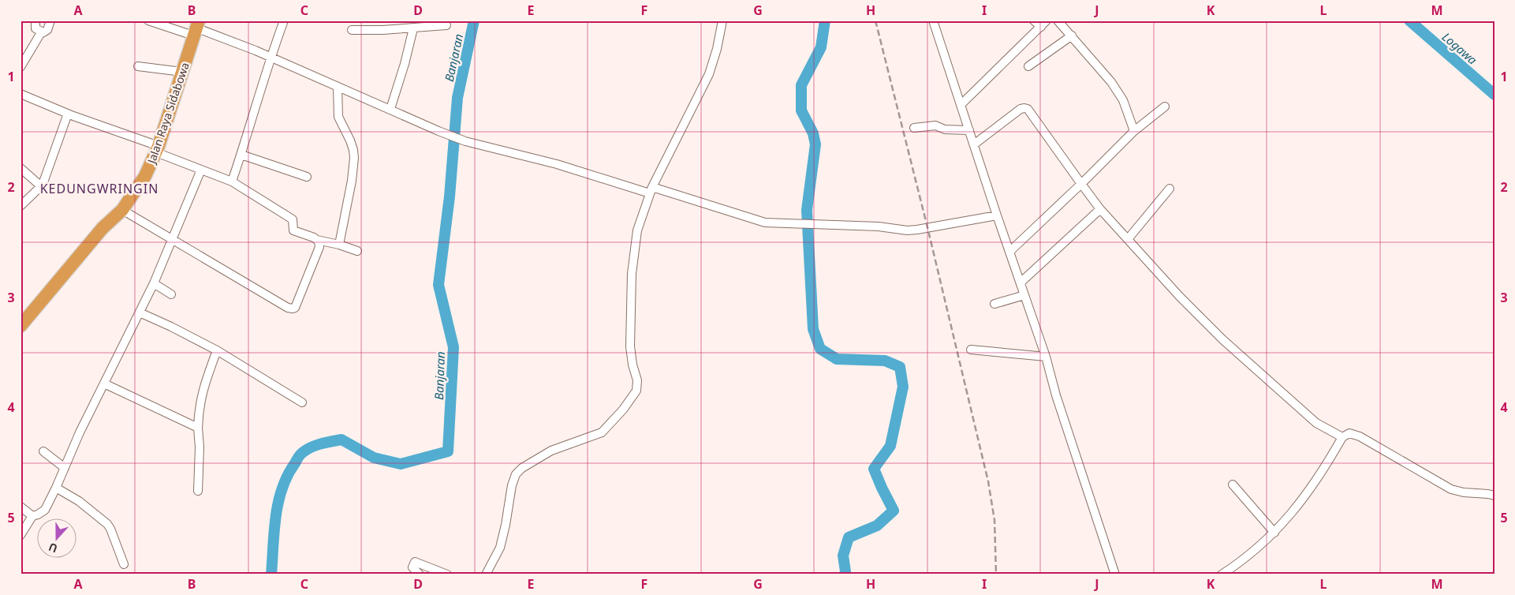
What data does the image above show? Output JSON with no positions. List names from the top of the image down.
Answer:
{
  "streets": {
    "highway": ["Jalan Raya Sidabowa"]
  },
  "districts": ["KEDUNGWRINGIN"],
  "water": ["Logawa", "Banjaran"],
  "north": "bottom",
  "grid": {
    "columns": [
      "A",
      "B",
      "C",
      "D",
      "E",
      "F",
      "G",
      "H",
      "I",
      "J",
      "K",
      "L",
      "M"
    ],
    "rows": [
      "1",
      "2",
      "3",
      "4",
      "5"
    ]
  }
}
